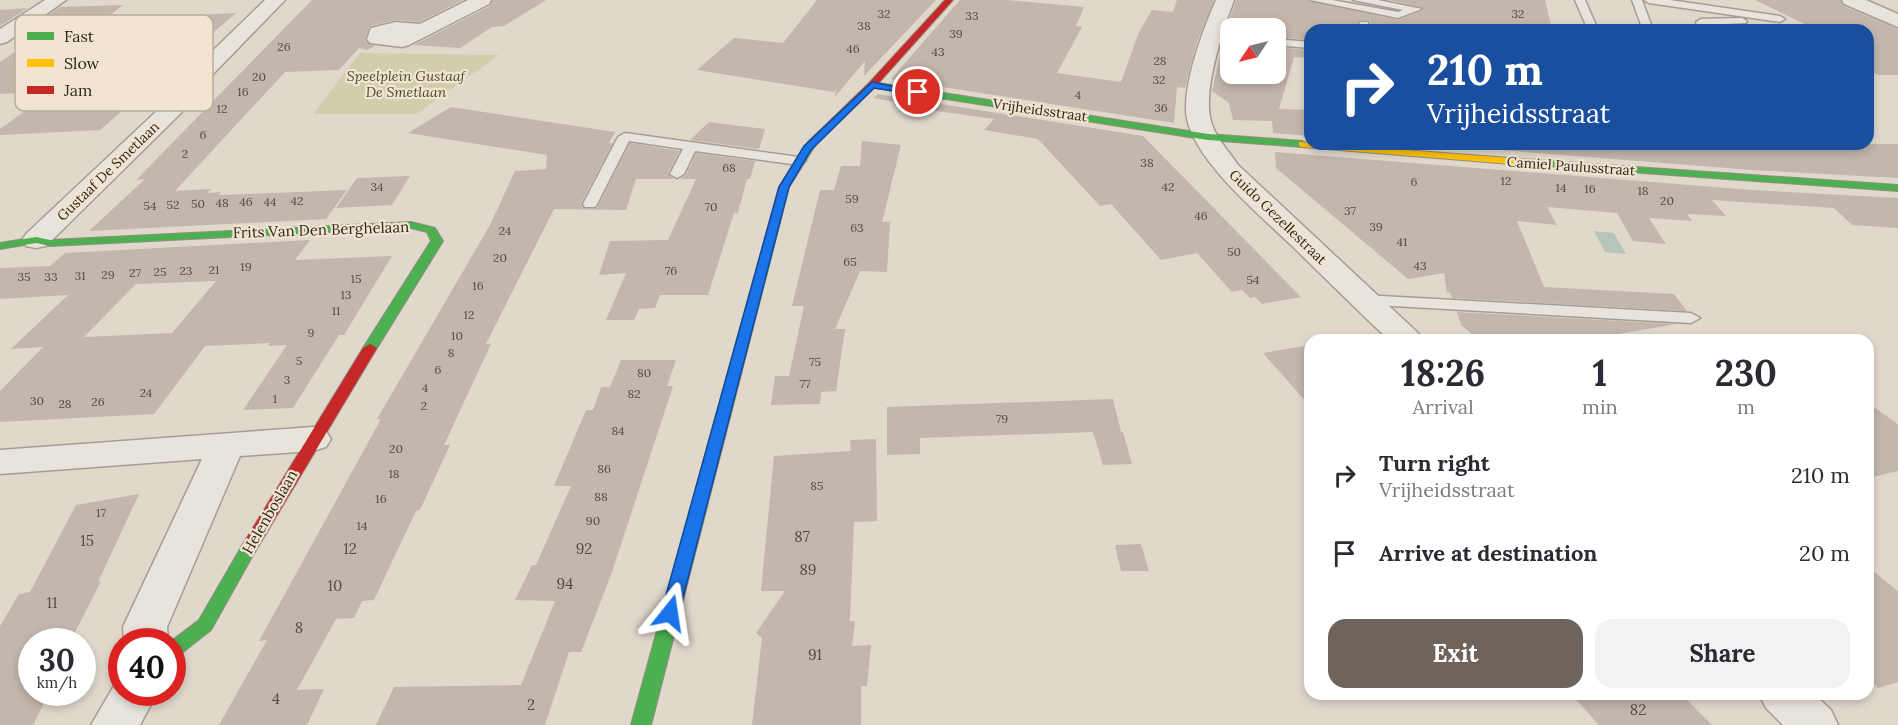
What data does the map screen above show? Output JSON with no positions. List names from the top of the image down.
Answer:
{
  "streets": {
    "street": [
      "Vrijheidsstraat",
      "Camiel Paulusstraat",
      "Gustaaf De Smetlaan",
      "Guido Gezellestraat",
      "Frits Van Den Berghelaan",
      "Helenboslaan"
    ]
  },
  "crossings": [
    ["Vrijheidsstraat", "Camiel Paulusstraat"],
    ["Vrijheidsstraat", "Guido Gezellestraat"],
    ["Camiel Paulusstraat", "Guido Gezellestraat"],
    ["Gustaaf De Smetlaan", "Frits Van Den Berghelaan"],
    ["Frits Van Den Berghelaan", "Helenboslaan"]
  ],
  "parks": ["Speelplein Gustaaf De Smetlaan"],
  "house_numbers": [
    "32",
    "32",
    "33",
    "38",
    "39",
    "26",
    "46",
    "43",
    "28",
    "20",
    "32",
    "16",
    "4",
    "36",
    "12",
    "6",
    "2",
    "38",
    "68",
    "12",
    "6",
    "34",
    "42",
    "14",
    "16",
    "18",
    "59",
    "42",
    "20",
    "46",
    "44",
    "48",
    "50",
    "52",
    "54",
    "70",
    "37",
    "46",
    "39",
    "63",
    "24",
    "41",
    "50",
    "20",
    "65",
    "43",
    "19",
    "21",
    "23",
    "76",
    "25",
    "27",
    "29",
    "31",
    "35",
    "33",
    "15",
    "54",
    "16",
    "13",
    "11",
    "12",
    "9",
    "10",
    "8",
    "5",
    "75",
    "6",
    "80",
    "3",
    "77",
    "4",
    "24",
    "82",
    "1",
    "30",
    "26",
    "28",
    "2",
    "79",
    "84",
    "20",
    "86",
    "18",
    "85",
    "88",
    "16",
    "17",
    "90",
    "14",
    "87",
    "15",
    "12",
    "92",
    "89",
    "94",
    "10",
    "11",
    "8",
    "91",
    "4",
    "2",
    "82"
  ],
  "legend": ["Fast", "Slow", "Jam"],
  "north": "bottom left",
  "page": {
    "turn": ["210 m", "Vrijheidsstraat"],
    "eta": [
      "18:26",
      "Arrival",
      "1",
      "min",
      "230",
      "m"
    ],
    "list": [
      {
        "name": "Turn right",
        "note": "Vrijheidsstraat",
        "value": "210 m"
      },
      {
        "name": "Arrive at destination",
        "value": "20 m"
      }
    ],
    "buttons": ["Exit", "Share"],
    "speed": "30 km/h",
    "limit": "40"
  }
}
